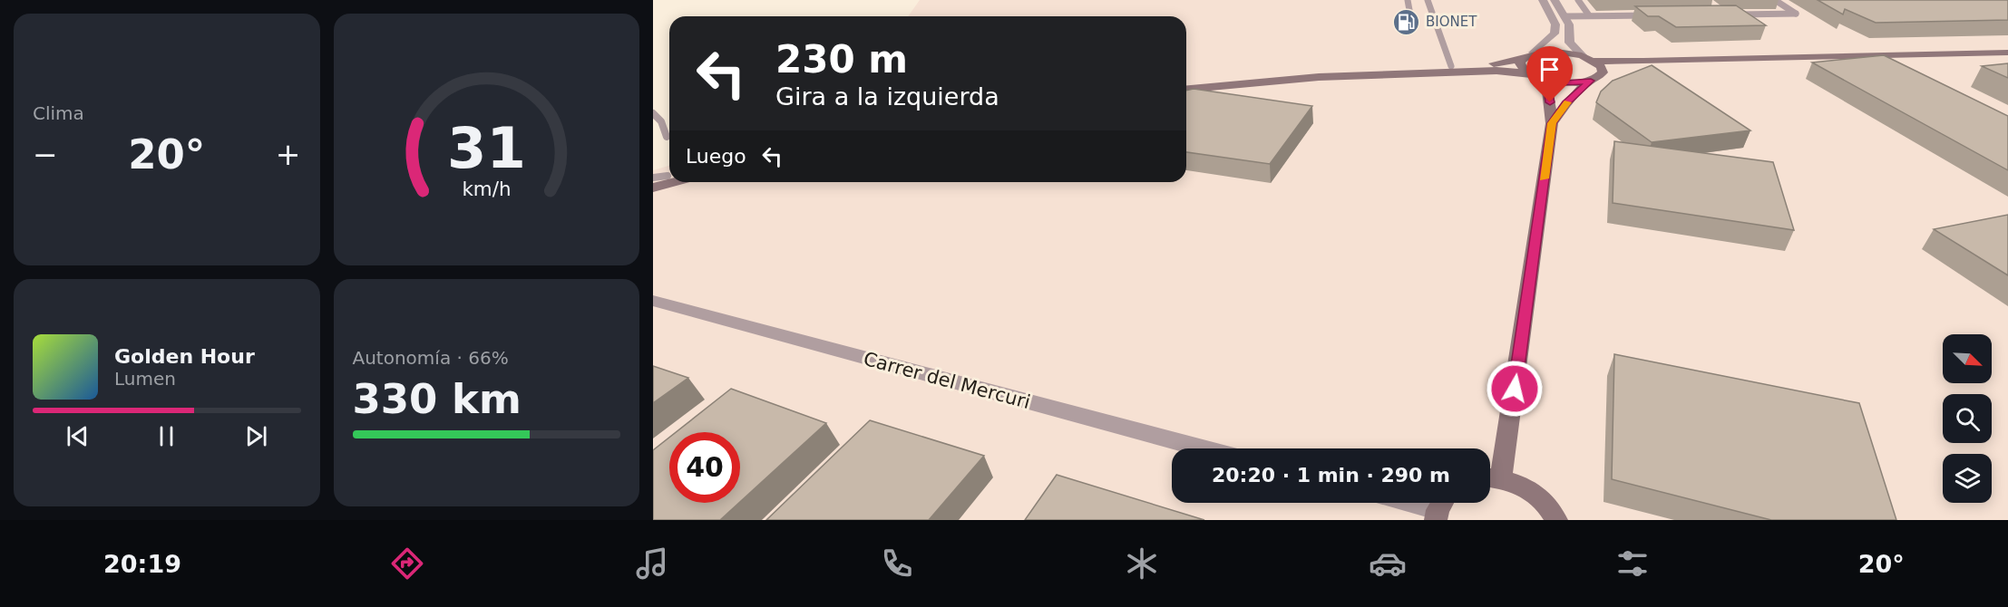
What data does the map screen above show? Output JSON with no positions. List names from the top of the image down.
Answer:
{
  "streets": {
    "street": ["Carrer del Mercuri"]
  },
  "places": {
    "fuel station": ["BIONET"]
  },
  "north": "bottom right",
  "page": {
    "tile": [
      "Clima",
      ["Autonomía · 66%", "330 km"]
    ],
    "turn": ["230 m", "Gira a la izquierda"],
    "then": "Luego",
    "heat": ["−", "20°", "+"],
    "song": ["Golden Hour", "Lumen"],
    "limit": "40",
    "trip": "20:20 · 1 min · 290 m",
    "tabs": ["20:19", "20°"],
    "gauge": ["31", "km/h"]
  }
}
